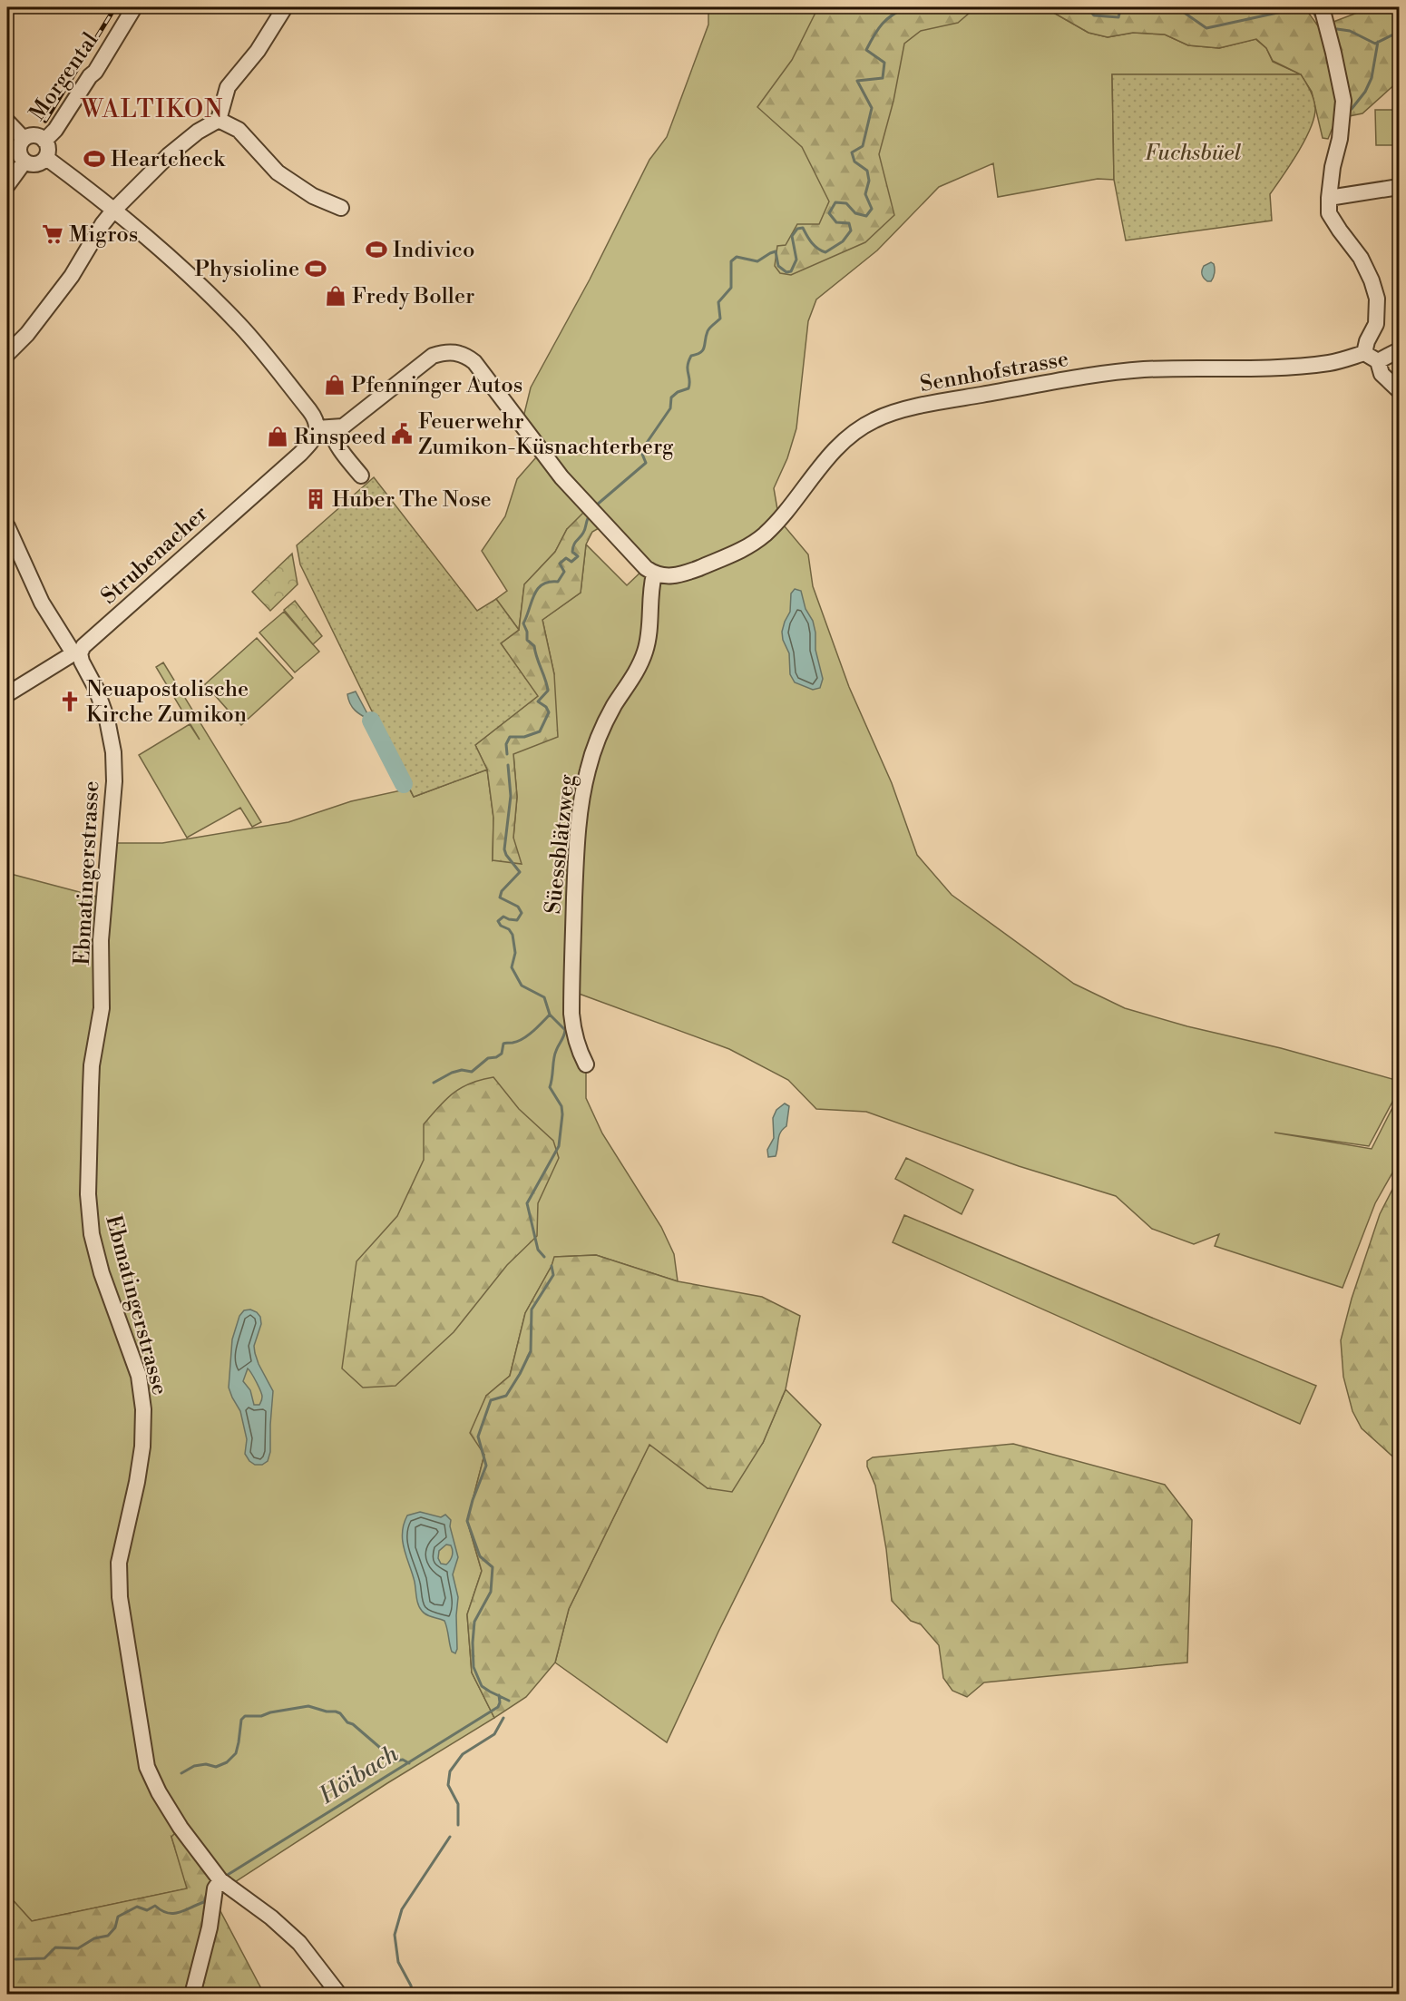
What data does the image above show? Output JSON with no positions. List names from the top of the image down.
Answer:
{
  "streets": {
    "street": [
      "Morgental",
      "Sennhofstrasse",
      "Strubenacher",
      "Süessblätzweg",
      "Ebmatingerstrasse"
    ]
  },
  "crossings": [
    ["Sennhofstrasse", "Süessblätzweg"],
    ["Strubenacher", "Ebmatingerstrasse"]
  ],
  "districts": ["WALTIKON"],
  "water": ["Höibach"],
  "parks": ["Fuchsbüel"],
  "places": {
    "sports": ["Heartcheck", "Indivico", "Physioline"],
    "supermarket": ["Migros"],
    "shop": ["Fredy Boller", "Pfenninger Autos", "Rinspeed"],
    "public building": ["Feuerwehr Zumikon-Küsnachterberg"],
    "building": ["Huber The Nose"],
    "church": ["Neuapostolische Kirche Zumikon"]
  }
}
